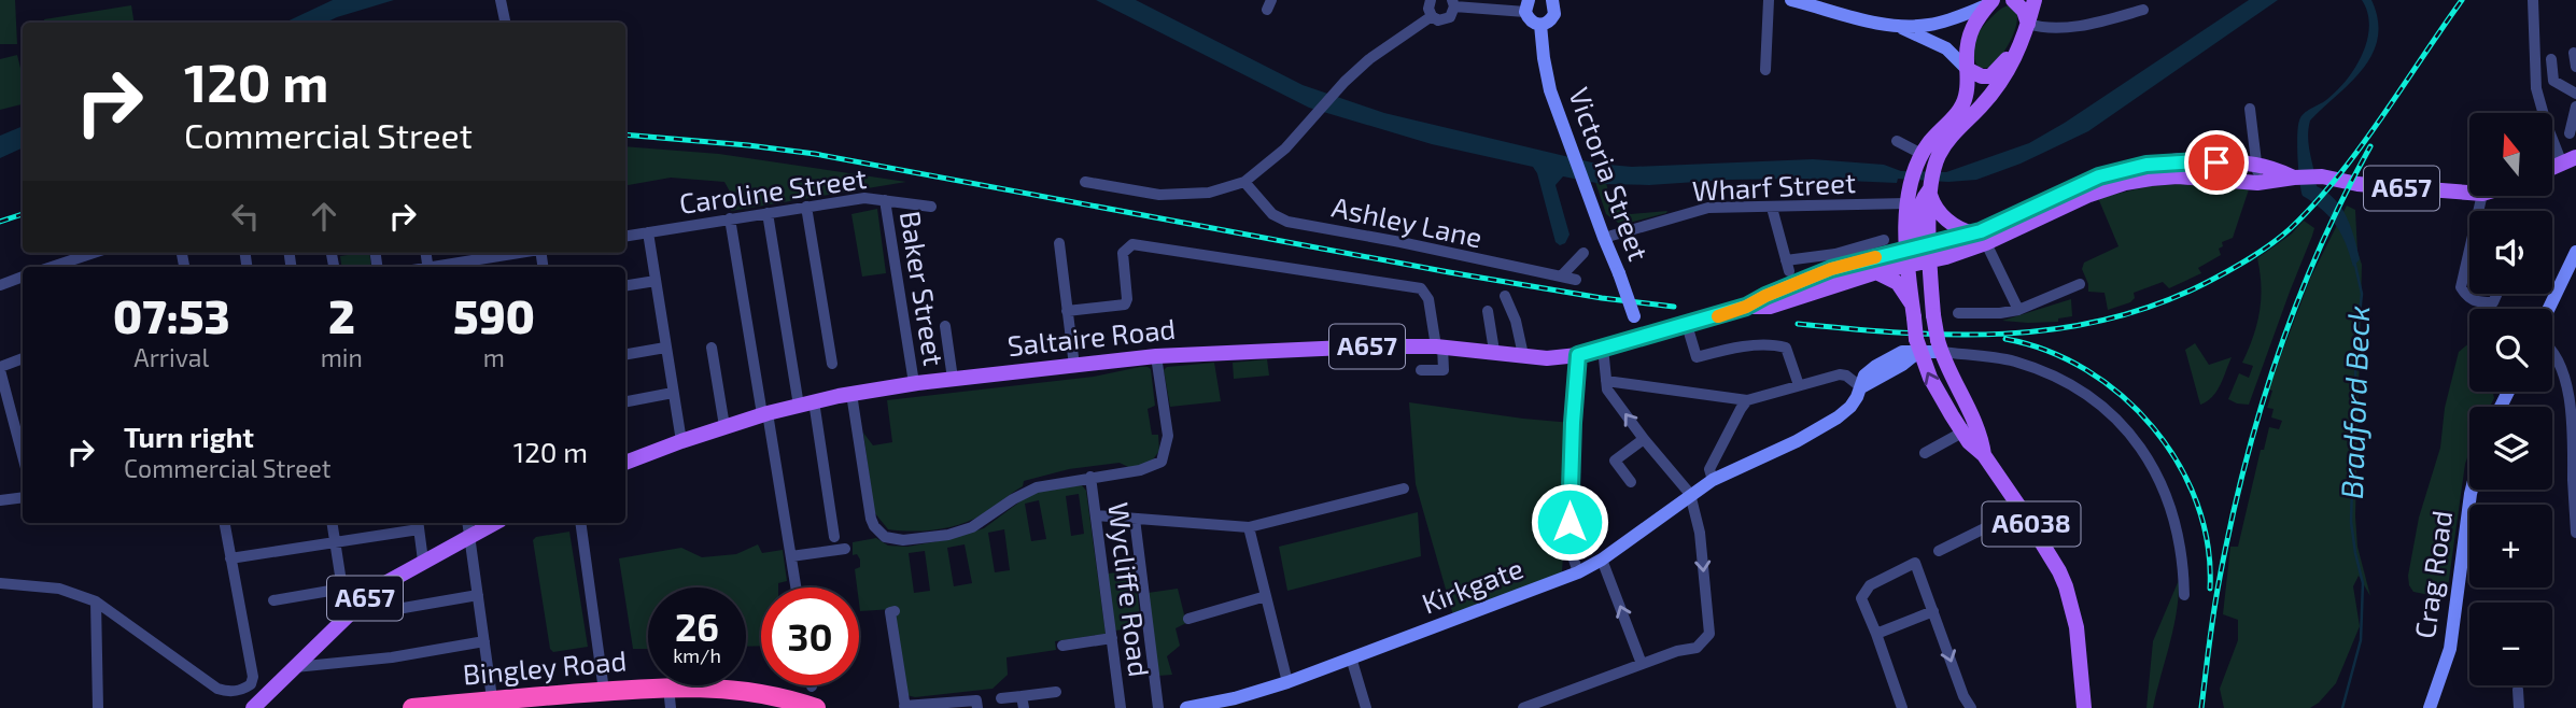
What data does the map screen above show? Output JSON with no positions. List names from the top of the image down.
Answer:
{
  "streets": {
    "highway": ["Bingley Road"],
    "main road": ["A657", "Saltaire Road", "A6038"],
    "street": [
      "Victoria Street",
      "Wharf Street",
      "Caroline Street",
      "Ashley Lane",
      "Baker Street",
      "Crag Road",
      "Kirkgate",
      "Wycliffe Road"
    ]
  },
  "crossings": [
    ["Victoria Street", "Wharf Street"],
    ["Victoria Street", "A657"],
    ["Wharf Street", "A6038"],
    ["A657", "Saltaire Road"],
    ["A657", "A6038"],
    ["Caroline Street", "Baker Street"],
    ["Baker Street", "Saltaire Road"],
    ["A6038", "Kirkgate"]
  ],
  "water": ["Bradford Beck"],
  "north": "top",
  "page": {
    "turn": ["120 m", "Commercial Street"],
    "map_buttons": ["+", "−"],
    "eta": [
      "07:53",
      "Arrival",
      "2",
      "min",
      "590",
      "m"
    ],
    "list": [
      {
        "name": "Turn right",
        "note": "Commercial Street",
        "value": "120 m"
      }
    ],
    "speed": "26 km/h",
    "limit": "30"
  }
}
